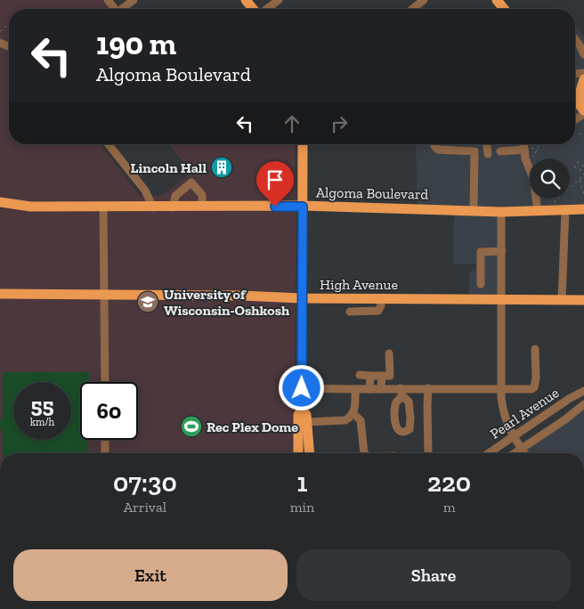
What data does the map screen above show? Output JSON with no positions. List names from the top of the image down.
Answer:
{
  "streets": {
    "main road": ["Algoma Boulevard", "High Avenue"],
    "street": ["Pearl Avenue"]
  },
  "places": {
    "building": ["Lincoln Hall"],
    "school or university": ["University of Wisconsin-Oshkosh"],
    "sports": ["Rec Plex Dome"]
  },
  "page": {
    "turn": ["190 m", "Algoma Boulevard"],
    "speed": "55 km/h",
    "limit": "60",
    "eta": [
      "07:30",
      "Arrival",
      "1",
      "min",
      "220",
      "m"
    ],
    "buttons": ["Exit", "Share"]
  }
}
